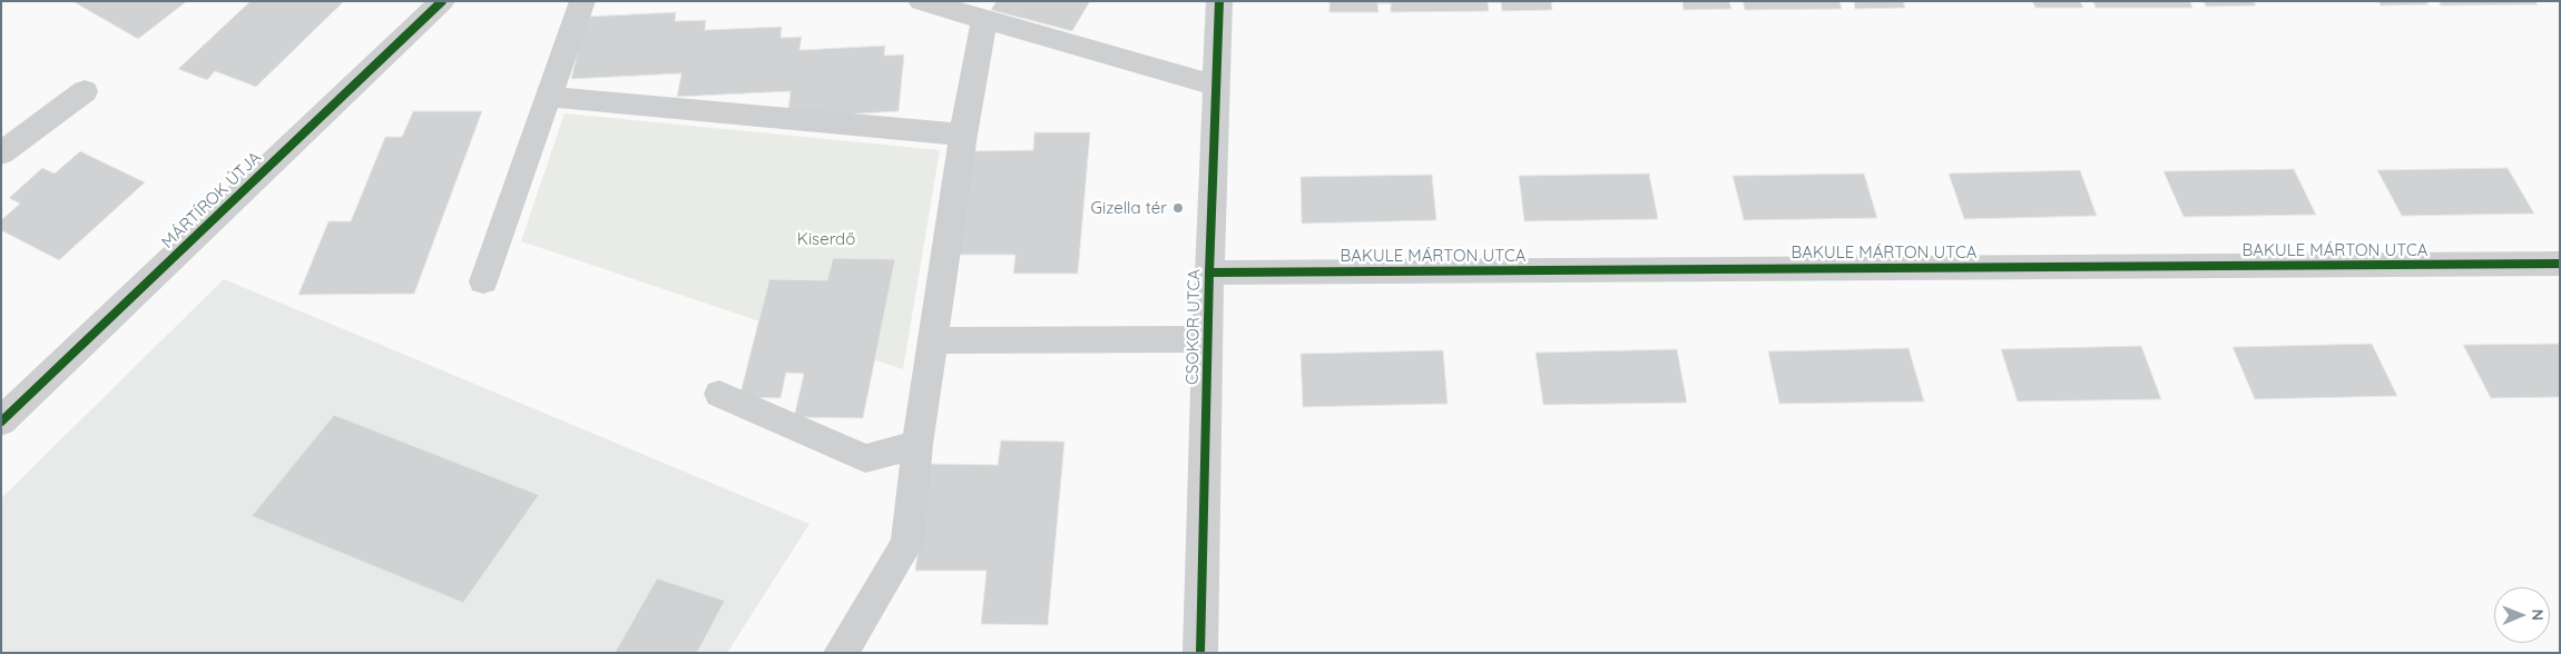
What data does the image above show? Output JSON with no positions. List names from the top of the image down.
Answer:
{
  "streets": {
    "street": ["MÁRTÍROK ÚTJA", "BAKULE MÁRTON UTCA", "CSOKOR UTCA"]
  },
  "crossings": [
    ["BAKULE MÁRTON UTCA", "CSOKOR UTCA"]
  ],
  "parks": ["Kiserdő"],
  "places": ["Gizella tér"],
  "north": "right"
}
